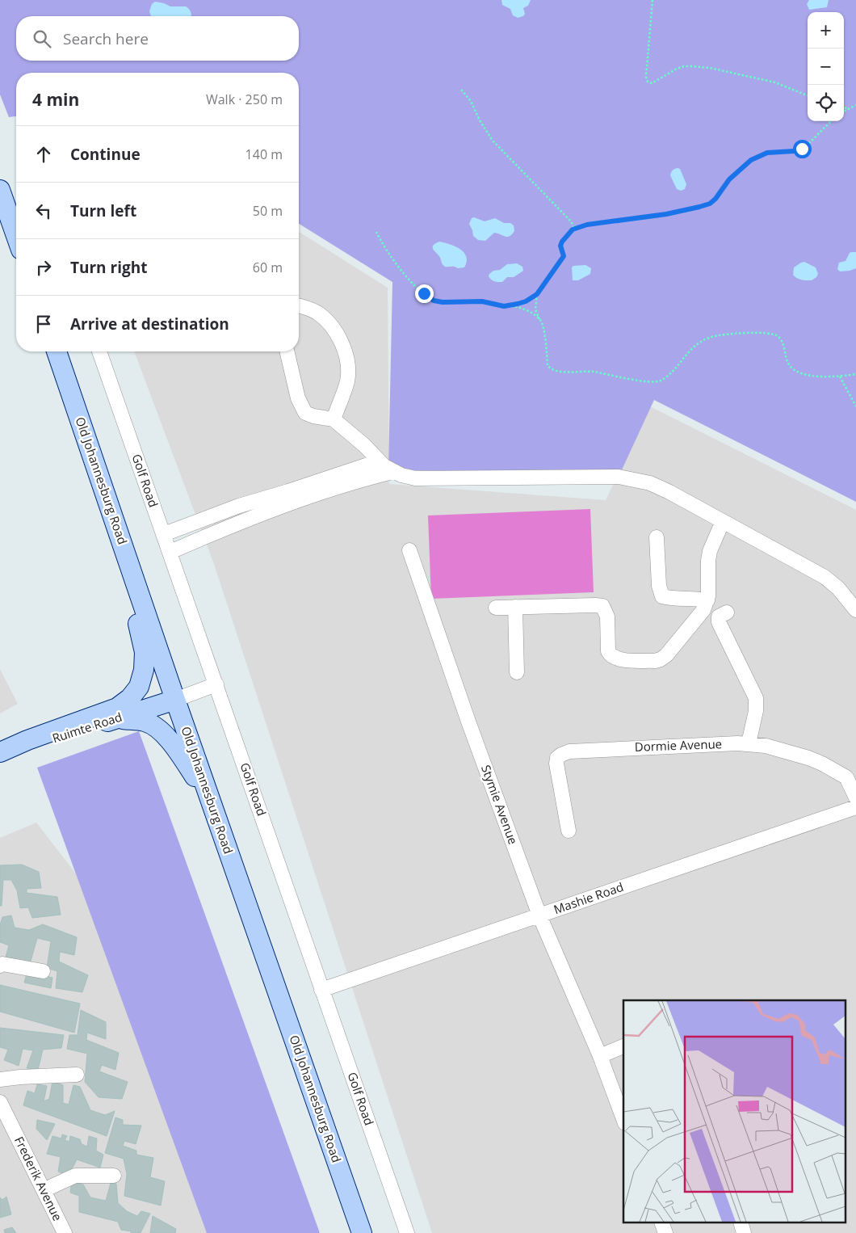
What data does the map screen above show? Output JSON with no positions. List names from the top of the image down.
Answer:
{
  "streets": {
    "main road": ["Old Johannesburg Road", "Ruimte Road"],
    "street": [
      "Golf Road",
      "Dormie Avenue",
      "Stymie Avenue",
      "Mashie Road",
      "Frederik Avenue"
    ]
  },
  "crossings": [
    ["Old Johannesburg Road", "Ruimte Road"],
    ["Golf Road", "Mashie Road"],
    ["Stymie Avenue", "Mashie Road"]
  ],
  "page": {
    "map_buttons": ["+", "−"],
    "search": "Search here",
    "heading": ["4 min", "Walk · 250 m"],
    "list": [
      ["Continue", "140 m"],
      ["Turn left", "50 m"],
      ["Turn right", "60 m"],
      "Arrive at destination"
    ]
  }
}
